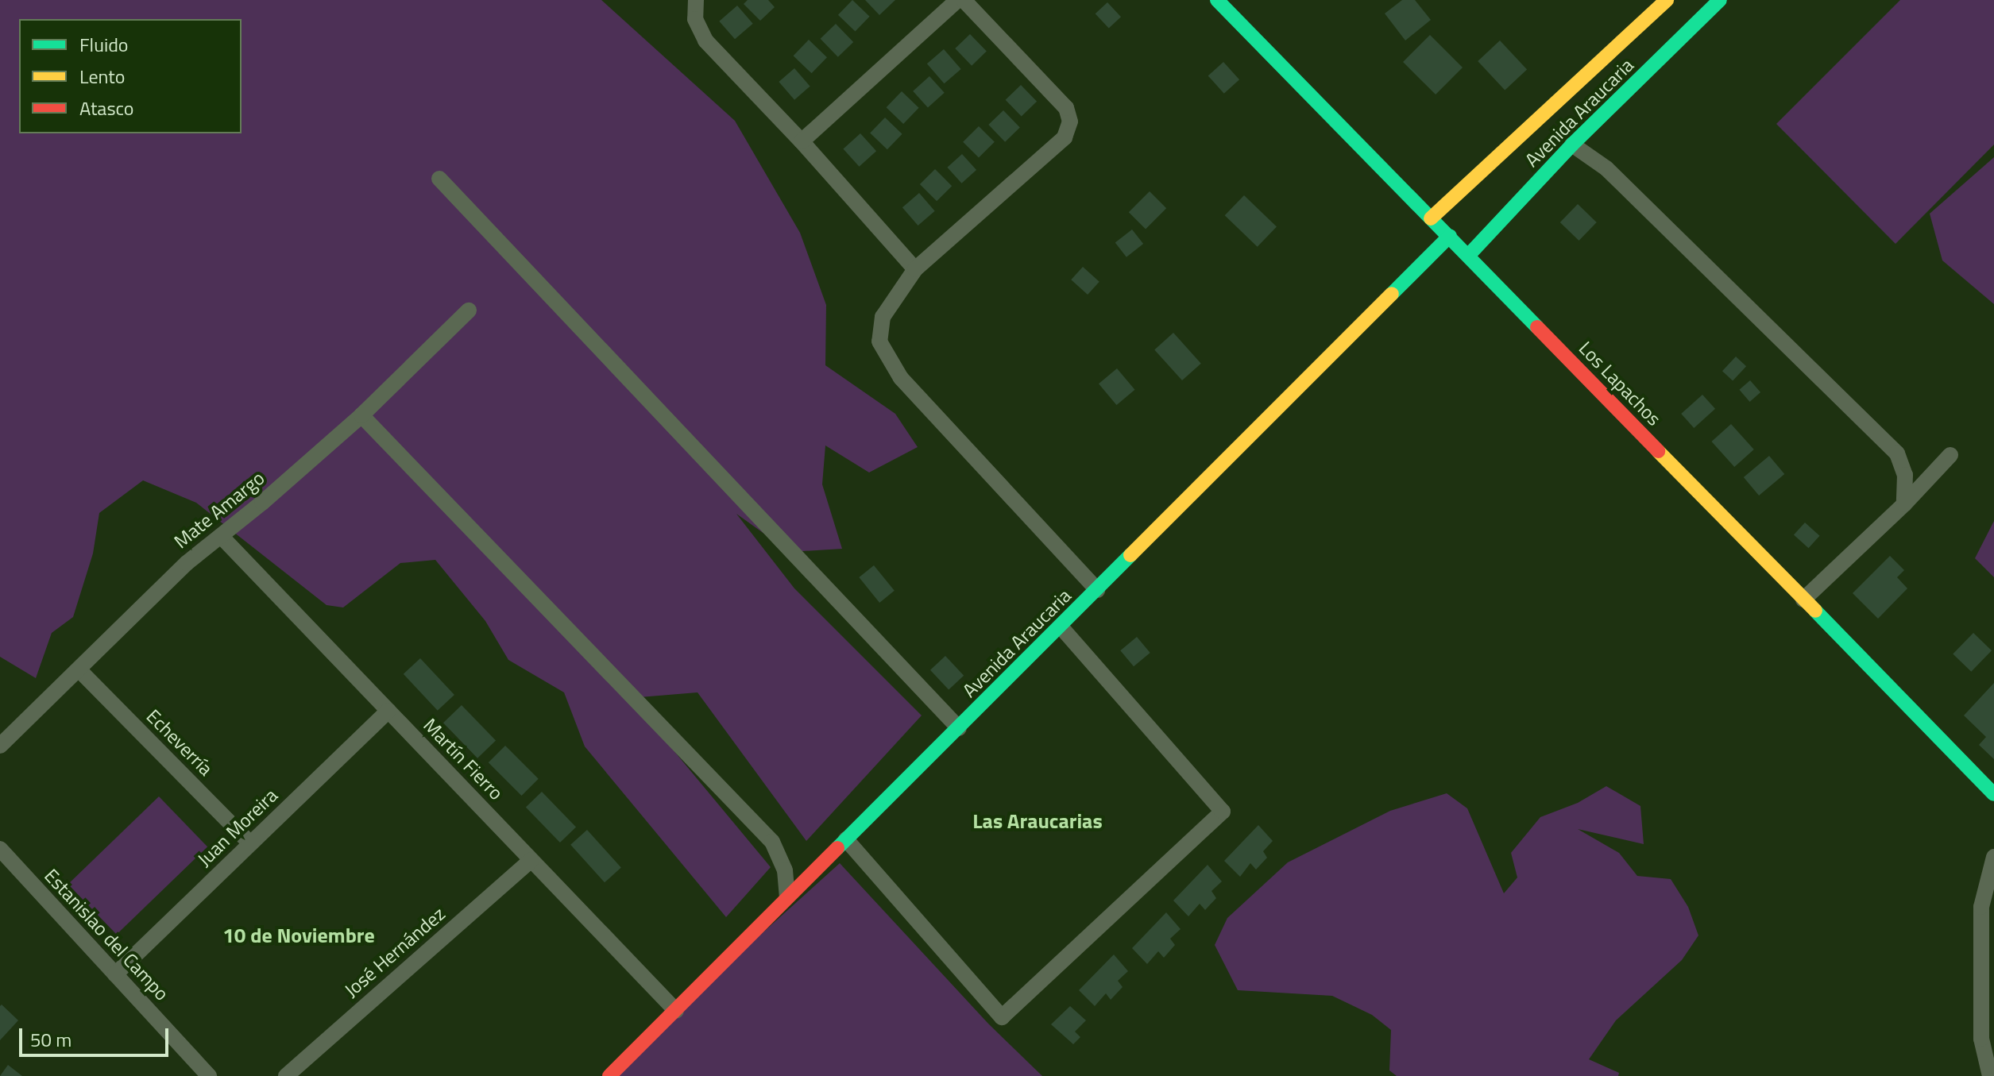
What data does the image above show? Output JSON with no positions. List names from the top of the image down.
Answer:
{
  "streets": {
    "main road": ["Avenida Araucaria", "Los Lapachos"],
    "street": [
      "Mate Amargo",
      "Echeverría",
      "Martín Fierro",
      "Juan Moreira",
      "Estanislao del Campo",
      "José Hernández"
    ]
  },
  "crossings": [
    ["Avenida Araucaria", "Los Lapachos"],
    ["Avenida Araucaria", "Martín Fierro"],
    ["Mate Amargo", "Echeverría"],
    ["Mate Amargo", "Martín Fierro"],
    ["Echeverría", "Juan Moreira"],
    ["Martín Fierro", "Juan Moreira"],
    ["Martín Fierro", "José Hernández"],
    ["Juan Moreira", "Estanislao del Campo"]
  ],
  "districts": ["Las Araucarias", "10 de Noviembre"],
  "legend": ["Fluido", "Lento", "Atasco"],
  "scale_bar": "50 m"
}
